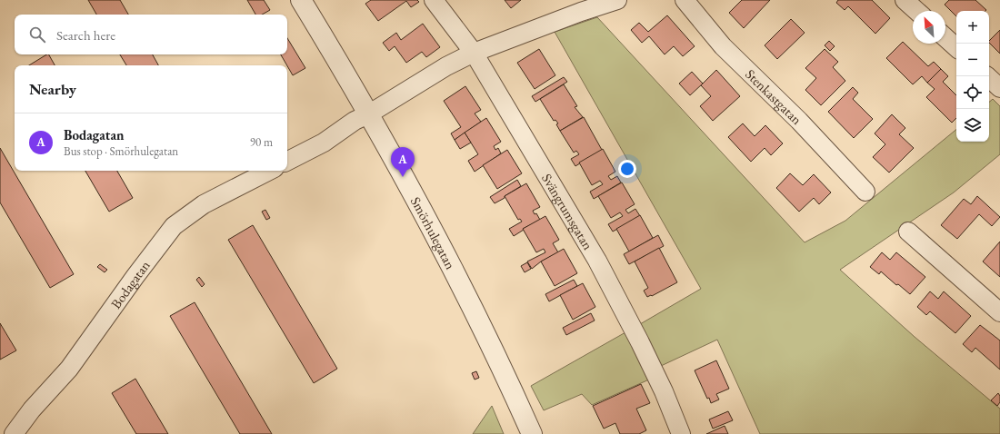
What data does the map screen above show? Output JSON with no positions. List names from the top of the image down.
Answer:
{
  "streets": {
    "street": [
      "Stenkastgatan",
      "Svängrumsgatan",
      "Smörhulegatan",
      "Bodagatan"
    ]
  },
  "north": "top left",
  "page": {
    "map_buttons": ["+", "−"],
    "search": "Search here",
    "heading": "Nearby",
    "list": [
      {
        "mark": "A",
        "name": "Bodagatan",
        "note": "Bus stop · Smörhulegatan",
        "value": "90 m"
      }
    ],
    "pins": "A"
  }
}
